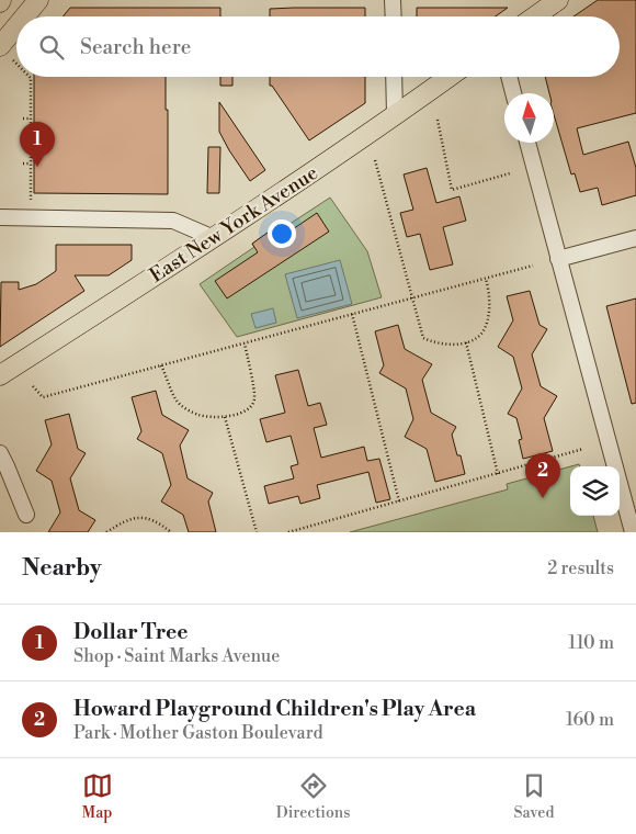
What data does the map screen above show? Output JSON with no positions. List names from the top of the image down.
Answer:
{
  "streets": {
    "main road": ["East New York Avenue"]
  },
  "north": "top",
  "page": {
    "search": "Search here",
    "pins": ["1", "2"],
    "heading": ["Nearby", "2 results"],
    "list": [
      {
        "mark": "1",
        "name": "Dollar Tree",
        "note": "Shop · Saint Marks Avenue",
        "value": "110 m"
      },
      {
        "mark": "2",
        "name": "Howard Playground Children's Play Area",
        "note": "Park · Mother Gaston Boulevard",
        "value": "160 m"
      }
    ],
    "nav": ["Map", "Directions", "Saved"]
  }
}
